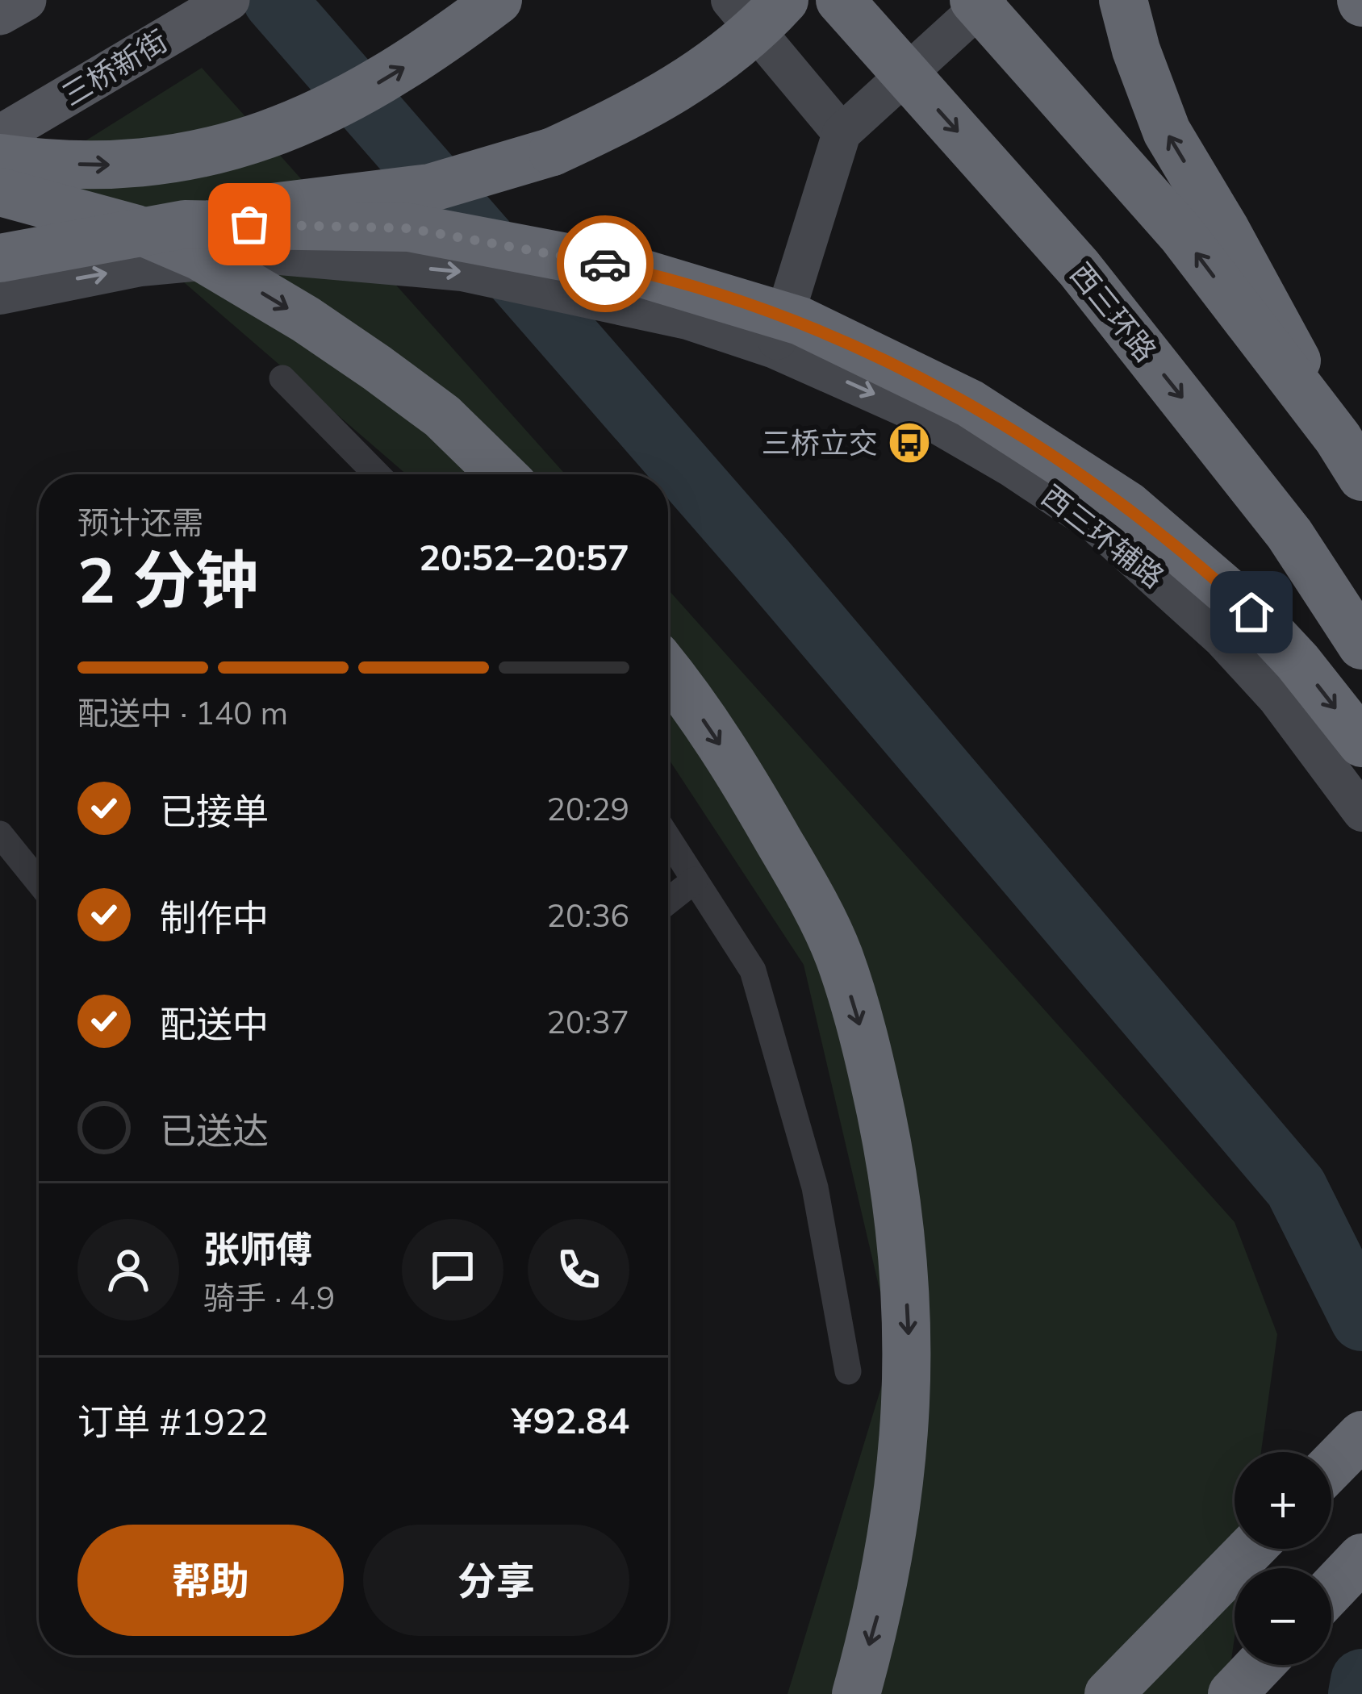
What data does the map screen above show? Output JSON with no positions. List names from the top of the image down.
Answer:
{
  "streets": {
    "highway": ["西三环路"],
    "main road": ["三桥新街", "西三环辅路"]
  },
  "one_way": ["西三环辅路"],
  "places": {
    "bus stop": ["三桥立交"]
  },
  "page": {
    "heading": ["2 分钟", "预计还需", "20:52–20:57"],
    "panel": [
      "张师傅",
      "骑手 · 4.9",
      "订单 #1922",
      "¥92.84"
    ],
    "bar": "配送中 · 140 m",
    "list": [
      ["已接单", "20:29"],
      ["制作中", "20:36"],
      ["配送中", "20:37"],
      "已送达"
    ],
    "map_buttons": ["+", "−"],
    "buttons": ["帮助", "分享"]
  }
}
